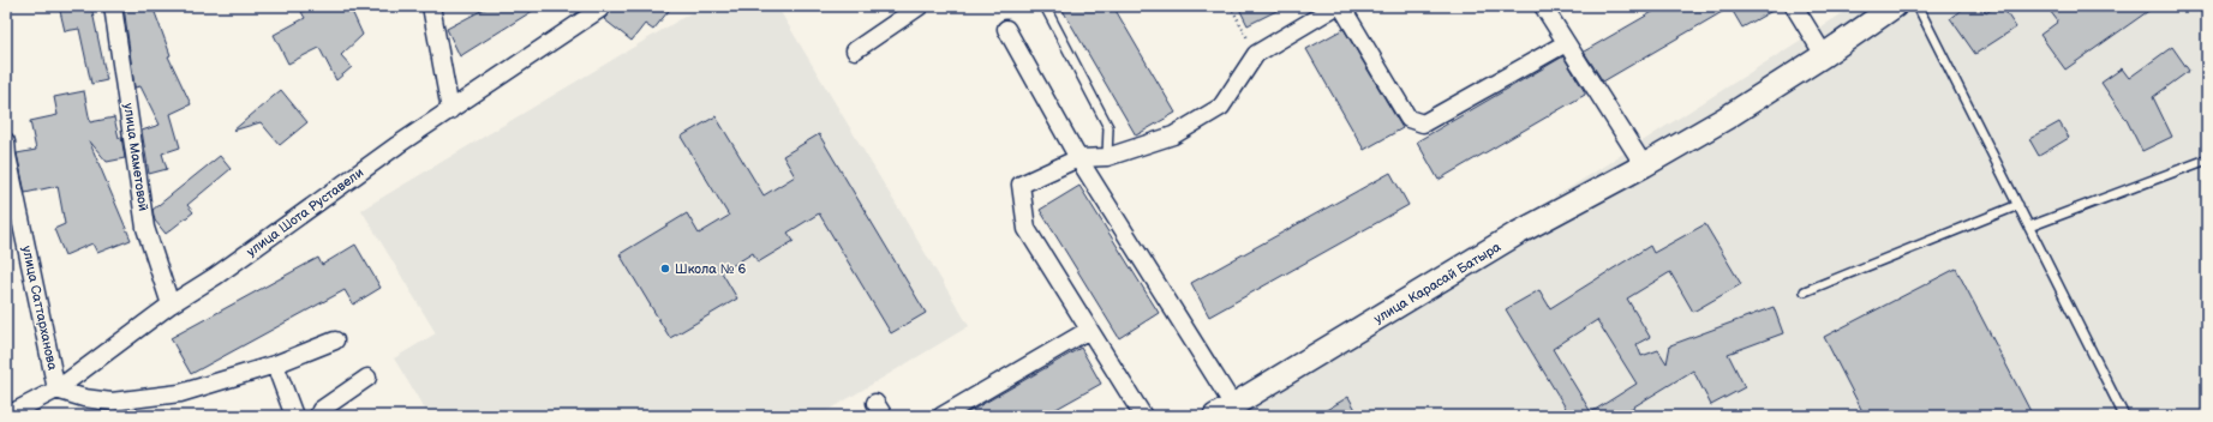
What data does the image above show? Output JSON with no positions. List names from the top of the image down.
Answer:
{
  "streets": {
    "main road": ["улица Карасай Батыра"],
    "street": ["улица Маметовой", "улица Шота Руставели", "улица Саттарханова"]
  },
  "crossings": [
    ["улица Маметовой", "улица Шота Руставели"],
    ["улица Шота Руставели", "улица Саттарханова"]
  ],
  "places": ["Школа № 6"]
}
